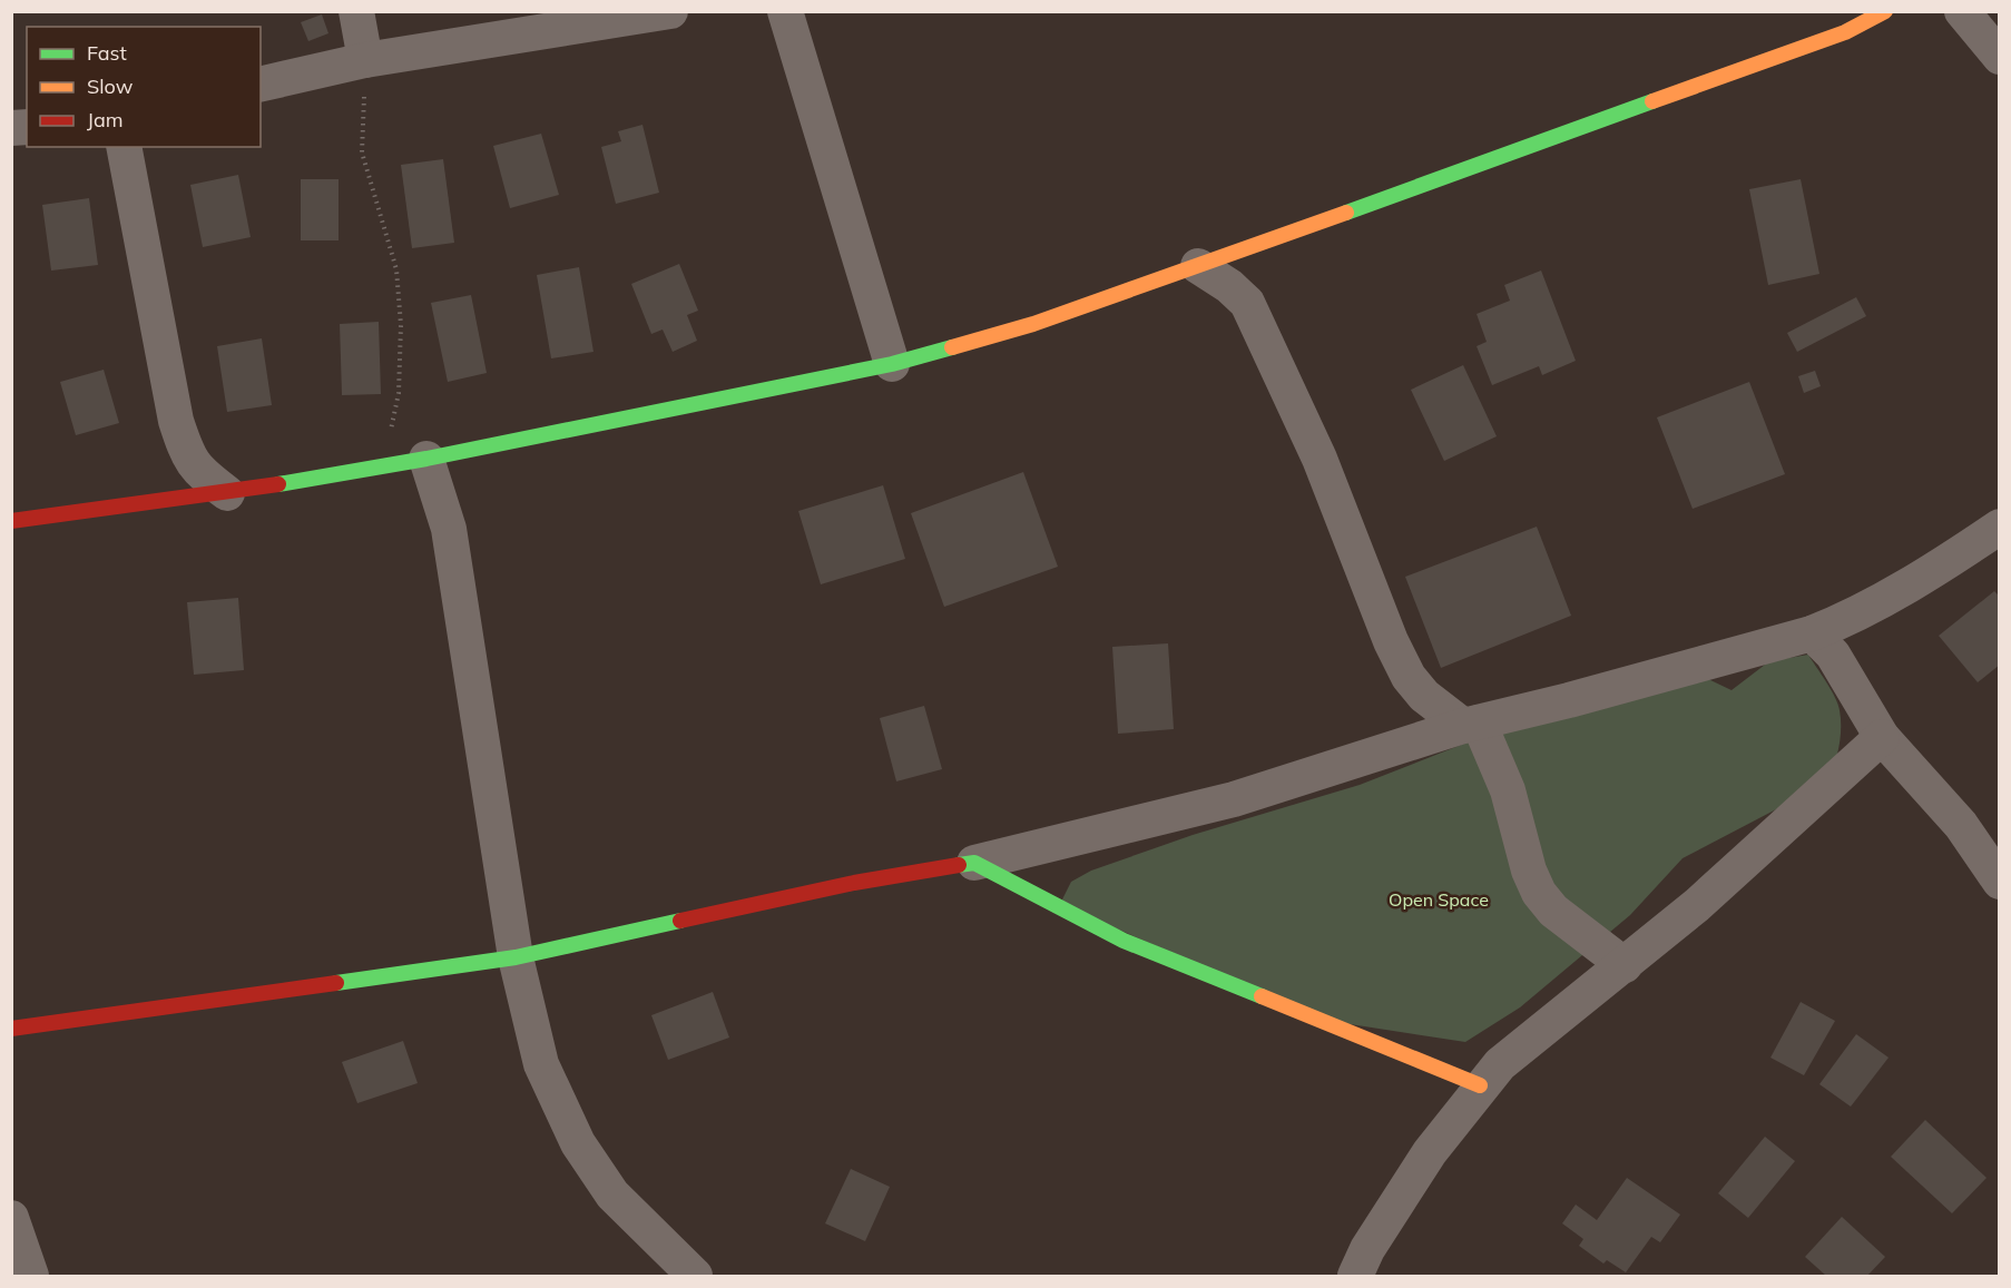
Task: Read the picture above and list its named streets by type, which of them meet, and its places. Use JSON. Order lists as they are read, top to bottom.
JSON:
{
  "parks": ["Open Space"],
  "legend": ["Fast", "Slow", "Jam"]
}
